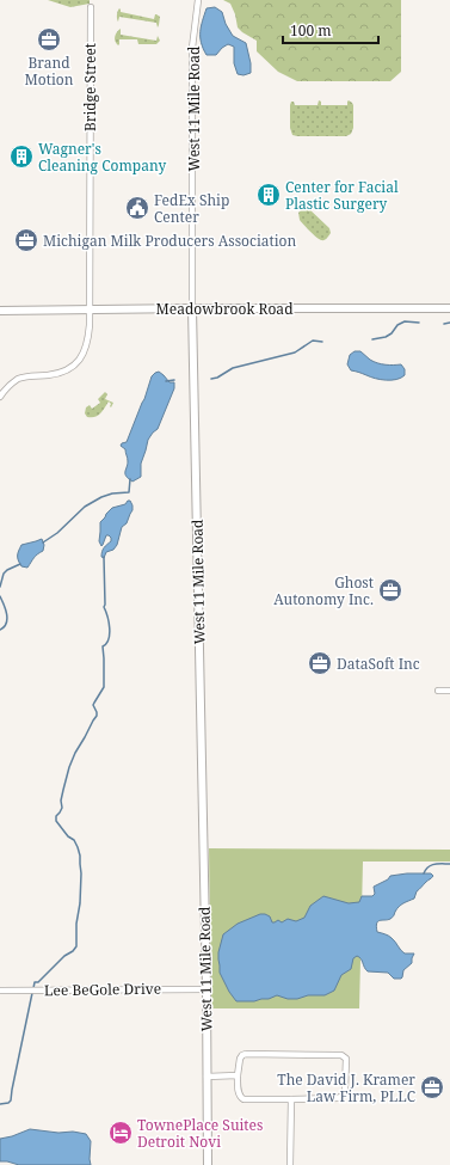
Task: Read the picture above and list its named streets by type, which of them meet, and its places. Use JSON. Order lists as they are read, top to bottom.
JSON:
{
  "streets": {
    "street": [
      "Bridge Street",
      "West 11 Mile Road",
      "Meadowbrook Road",
      "Lee BeGole Drive"
    ]
  },
  "crossings": [
    ["Bridge Street", "Meadowbrook Road"],
    ["West 11 Mile Road", "Meadowbrook Road"],
    ["West 11 Mile Road", "Lee BeGole Drive"]
  ],
  "places": {
    "office": [
      "Brand Motion",
      "Michigan Milk Producers Association",
      "Ghost Autonomy Inc.",
      "DataSoft Inc",
      "The David J. Kramer Law Firm, PLLC"
    ],
    "building": ["Wagner's Cleaning Company", "Center for Facial Plastic Surgery"],
    "public building": ["FedEx Ship Center"],
    "hotel": ["TownePlace Suites Detroit Novi"]
  },
  "scale_bar": "100 m"
}
